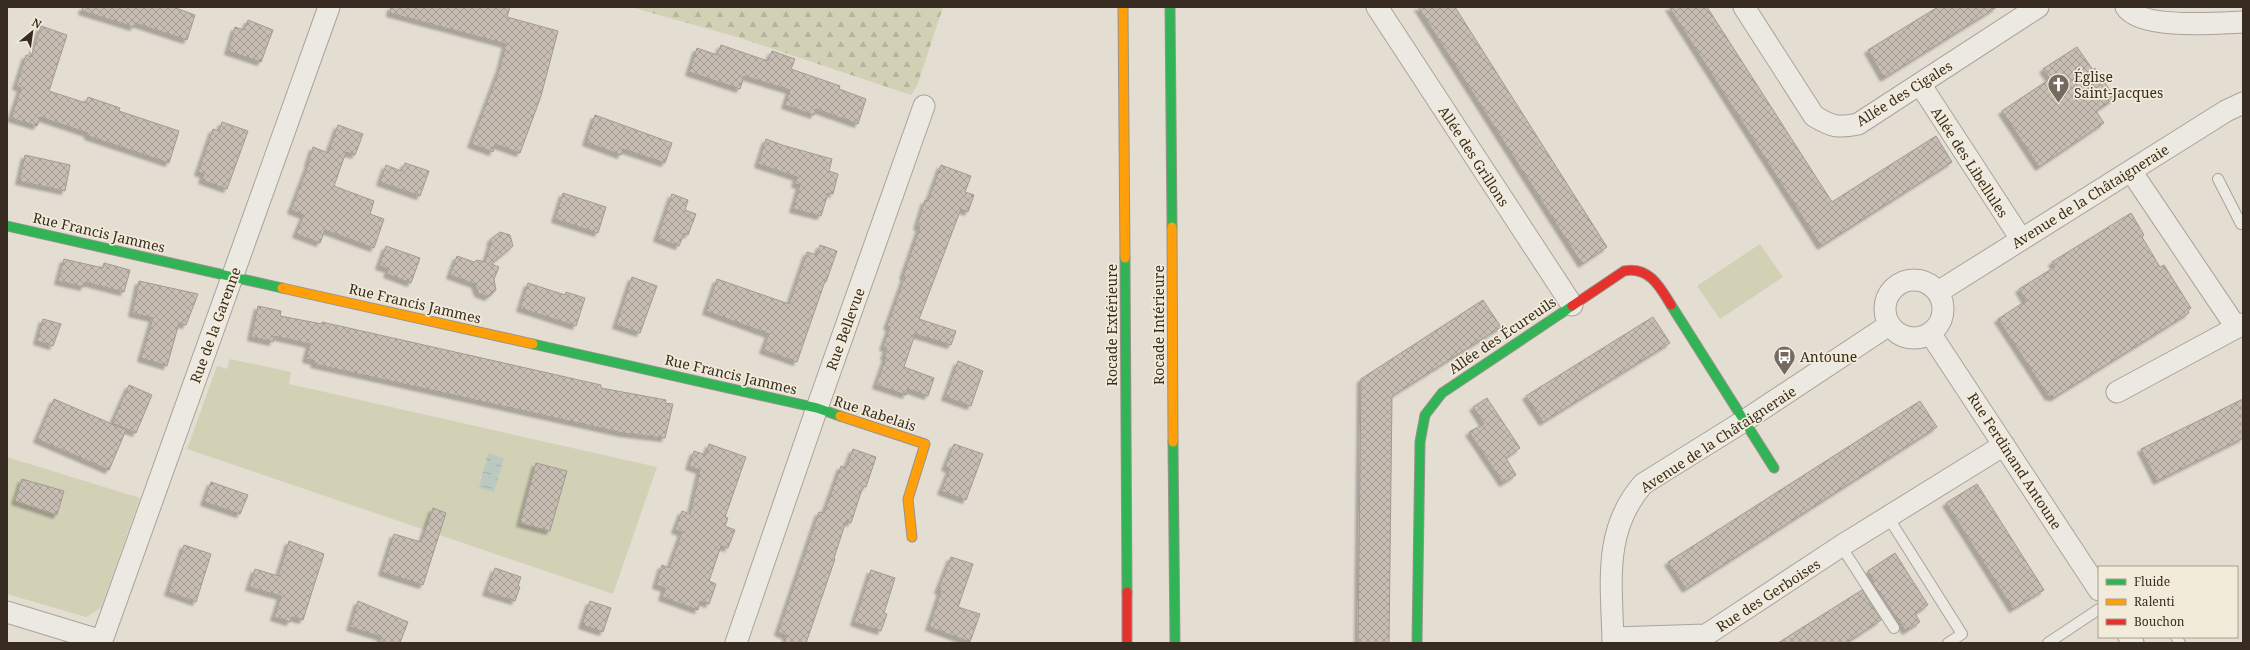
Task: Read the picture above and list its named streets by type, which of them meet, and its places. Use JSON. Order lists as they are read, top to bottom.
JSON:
{
  "streets": {
    "main road": [
      "Rue Francis Jammes",
      "Rocade Extérieure",
      "Rocade Intérieure",
      "Allée des Écureuils",
      "Rue Rabelais"
    ],
    "street": [
      "Allée des Cigales",
      "Allée des Grillons",
      "Allée des Libellules",
      "Avenue de la Châtaigneraie",
      "Rue de la Garenne",
      "Rue Bellevue",
      "Rue Ferdinand Antoune",
      "Rue des Gerboises"
    ]
  },
  "crossings": [
    ["Allée des Cigales", "Allée des Libellules"],
    ["Allée des Grillons", "Allée des Écureuils"],
    ["Allée des Libellules", "Avenue de la Châtaigneraie"],
    ["Avenue de la Châtaigneraie", "Allée des Écureuils"],
    ["Avenue de la Châtaigneraie", "Rue Ferdinand Antoune"],
    ["Avenue de la Châtaigneraie", "Rue des Gerboises"],
    ["Rue Francis Jammes", "Rue de la Garenne"],
    ["Rue Francis Jammes", "Rue Bellevue"],
    ["Rue Francis Jammes", "Rue Rabelais"],
    ["Rue Bellevue", "Rue Rabelais"],
    ["Rue Ferdinand Antoune", "Rue des Gerboises"]
  ],
  "places": {
    "church": ["Église Saint-Jacques"],
    "bus stop": ["Antoune"]
  },
  "legend": ["Fluide", "Ralenti", "Bouchon"],
  "north": "top right"
}
